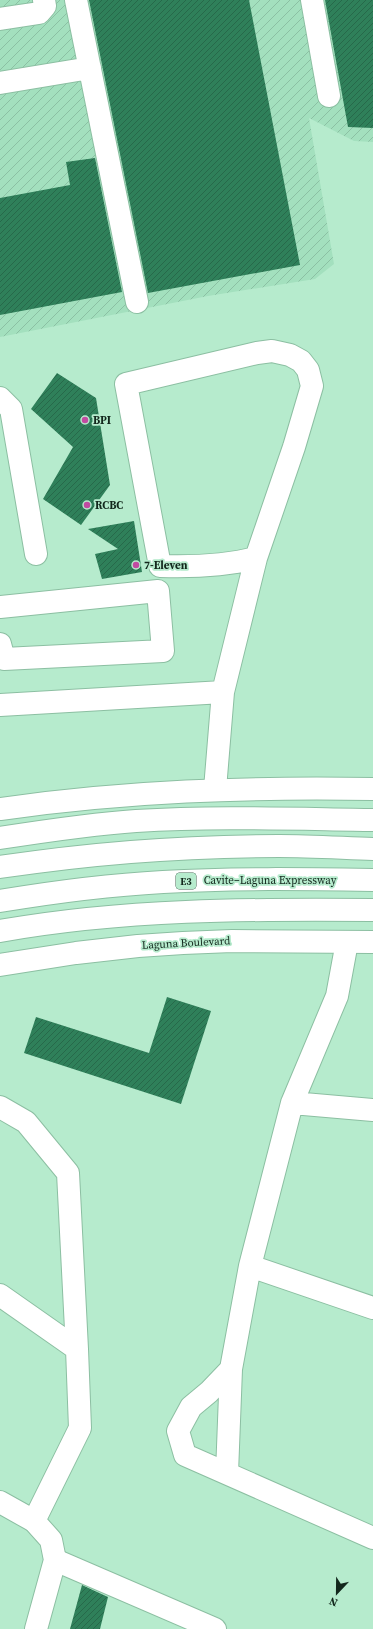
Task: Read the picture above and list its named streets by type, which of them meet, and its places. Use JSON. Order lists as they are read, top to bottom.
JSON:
{
  "streets": {
    "main road": ["Cavite–Laguna Expressway", "E3", "Laguna Boulevard"]
  },
  "places": ["BPI", "RCBC", "7-Eleven"],
  "north": "bottom"
}
